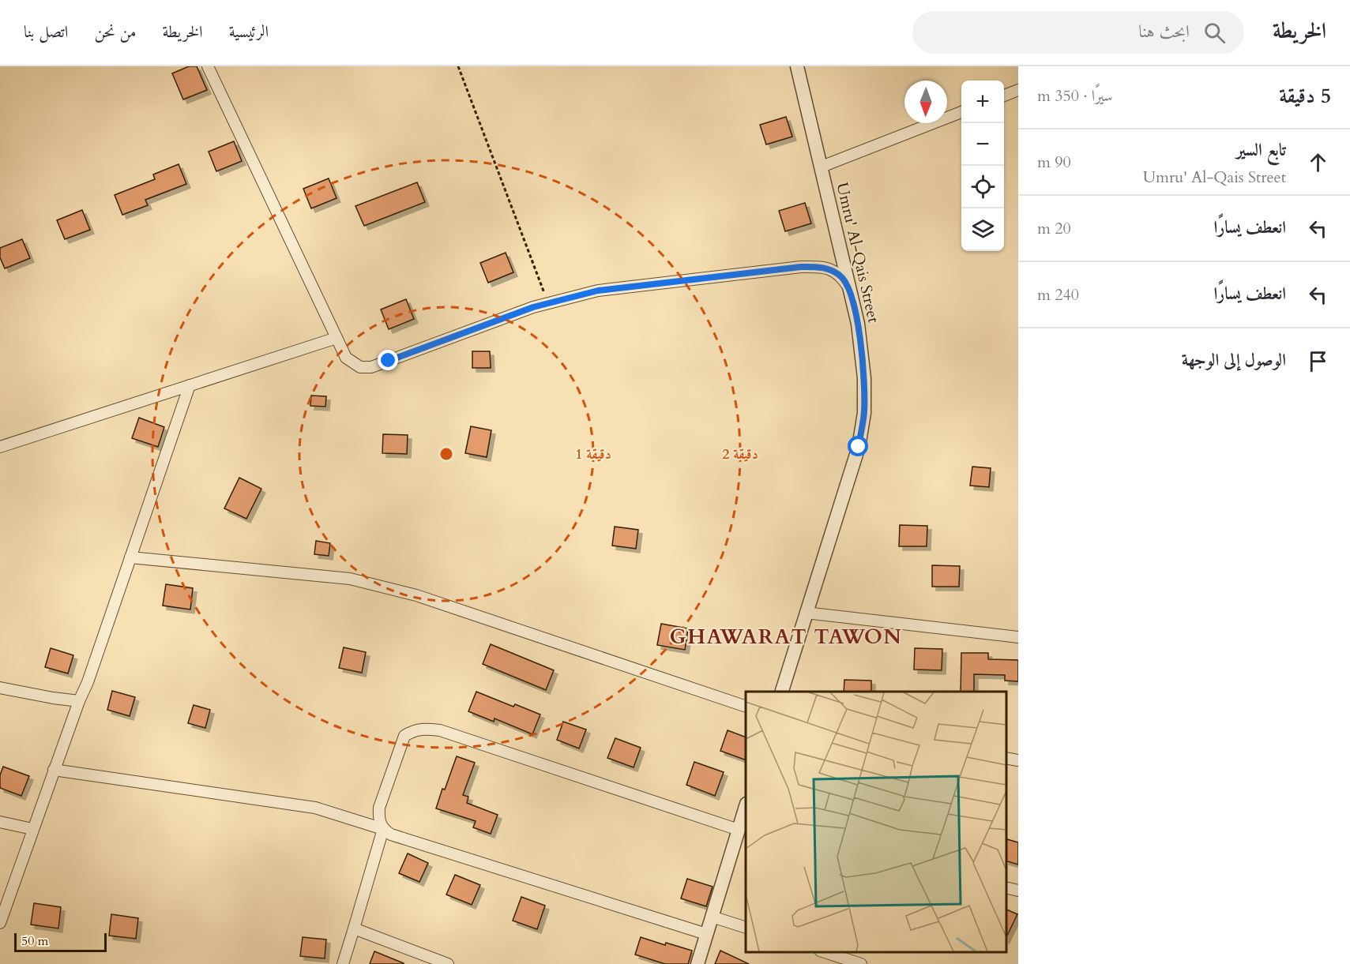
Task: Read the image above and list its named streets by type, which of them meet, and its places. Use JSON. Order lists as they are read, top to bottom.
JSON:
{
  "streets": {
    "street": ["Umru' Al-Qais Street"]
  },
  "districts": ["GHAWARAT TAWON"],
  "scale_bar": "50 m",
  "north": "bottom",
  "page": {
    "header": "الخريطة",
    "search": "ابحث هنا",
    "nav": [
      "الرئيسية",
      "الخريطة",
      "من نحن",
      "اتصل بنا"
    ],
    "heading": ["5 دقيقة", "سيرًا · 350 m"],
    "map_buttons": ["+", "−"],
    "list": [
      ["تابع السير", "Umru' Al-Qais Street", "90 m"],
      ["انعطف يسارًا", "20 m"],
      ["انعطف يسارًا", "240 m"],
      "الوصول إلى الوجهة"
    ],
    "scale": "50 m"
  },
  "rings": ["1 دقيقة", "2 دقيقة"]
}
